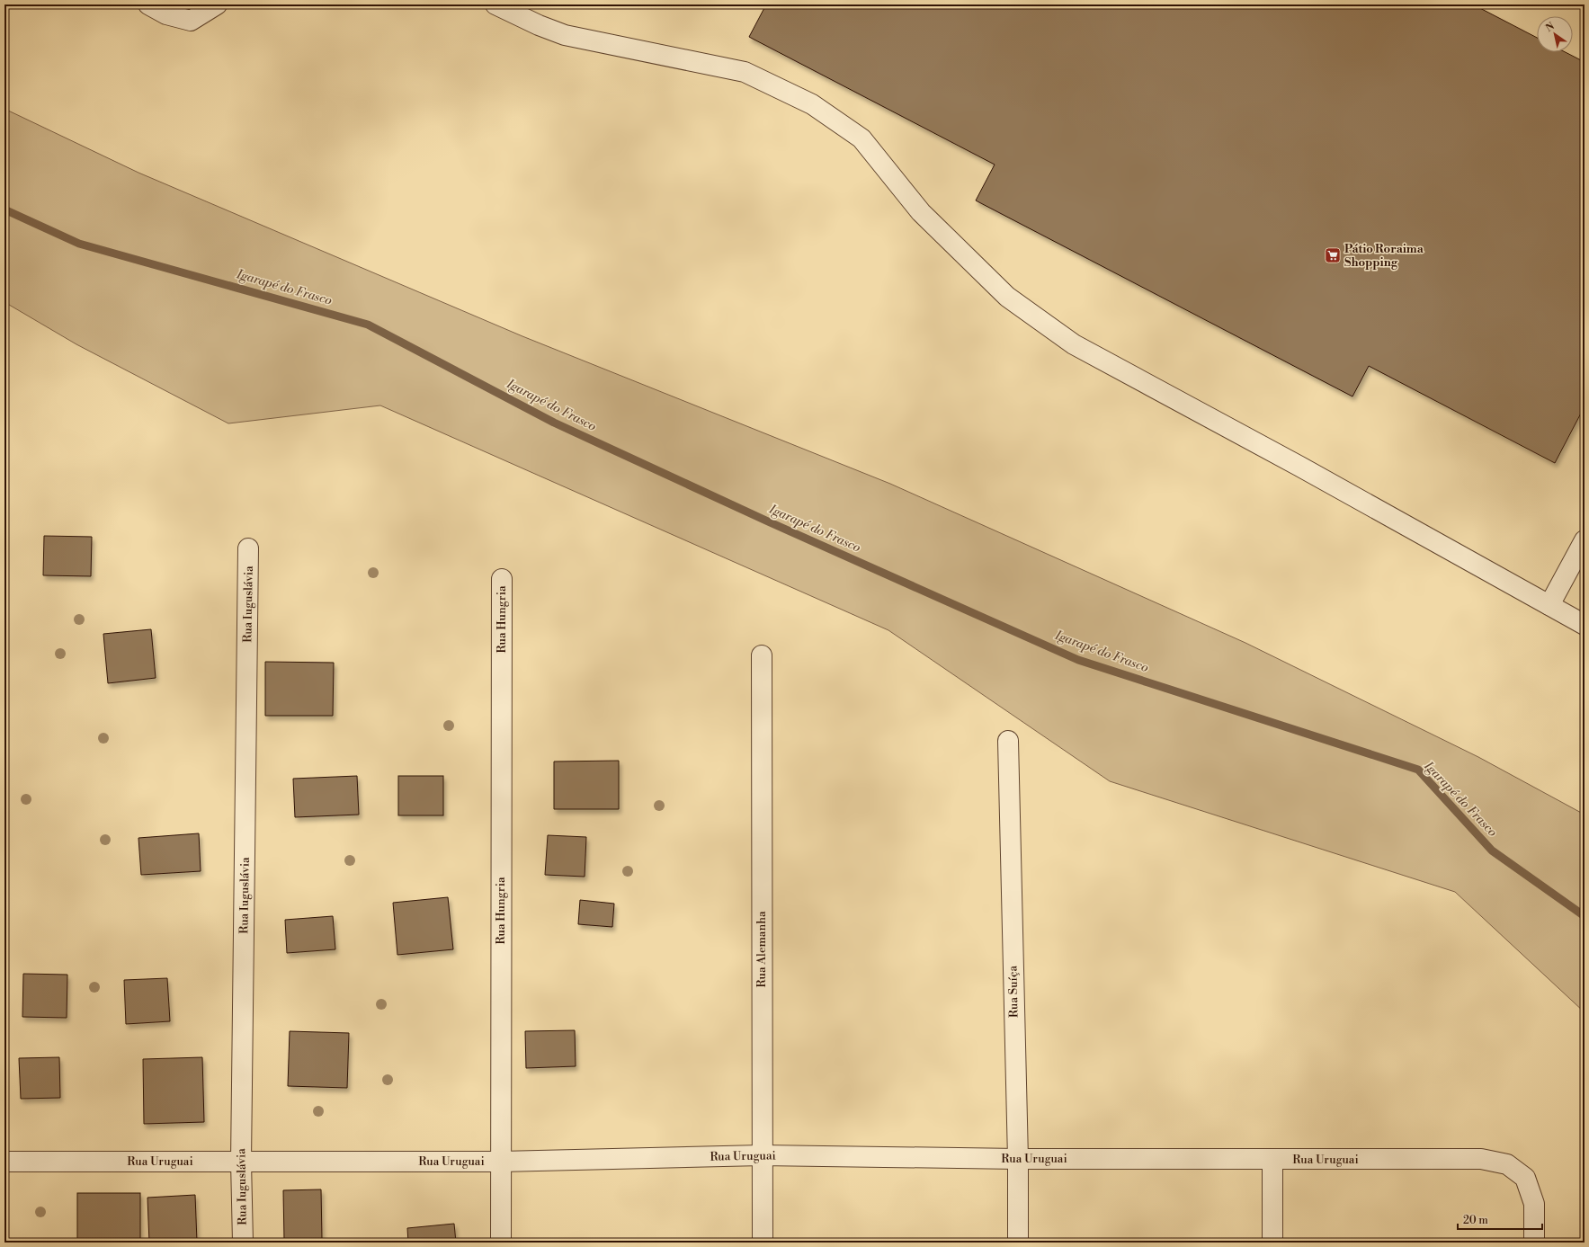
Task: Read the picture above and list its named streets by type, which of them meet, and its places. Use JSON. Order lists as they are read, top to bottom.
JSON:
{
  "streets": {
    "street": [
      "Rua Iuguslávia",
      "Rua Hungria",
      "Rua Alemanha",
      "Rua Suíça",
      "Rua Uruguai"
    ]
  },
  "crossings": [
    ["Rua Iuguslávia", "Rua Uruguai"],
    ["Rua Hungria", "Rua Uruguai"],
    ["Rua Alemanha", "Rua Uruguai"],
    ["Rua Suíça", "Rua Uruguai"]
  ],
  "water": ["Igarapé do Frasco"],
  "places": {
    "supermarket": ["Pátio Roraima Shopping"]
  },
  "scale_bar": "20 m",
  "north": "top left"
}
